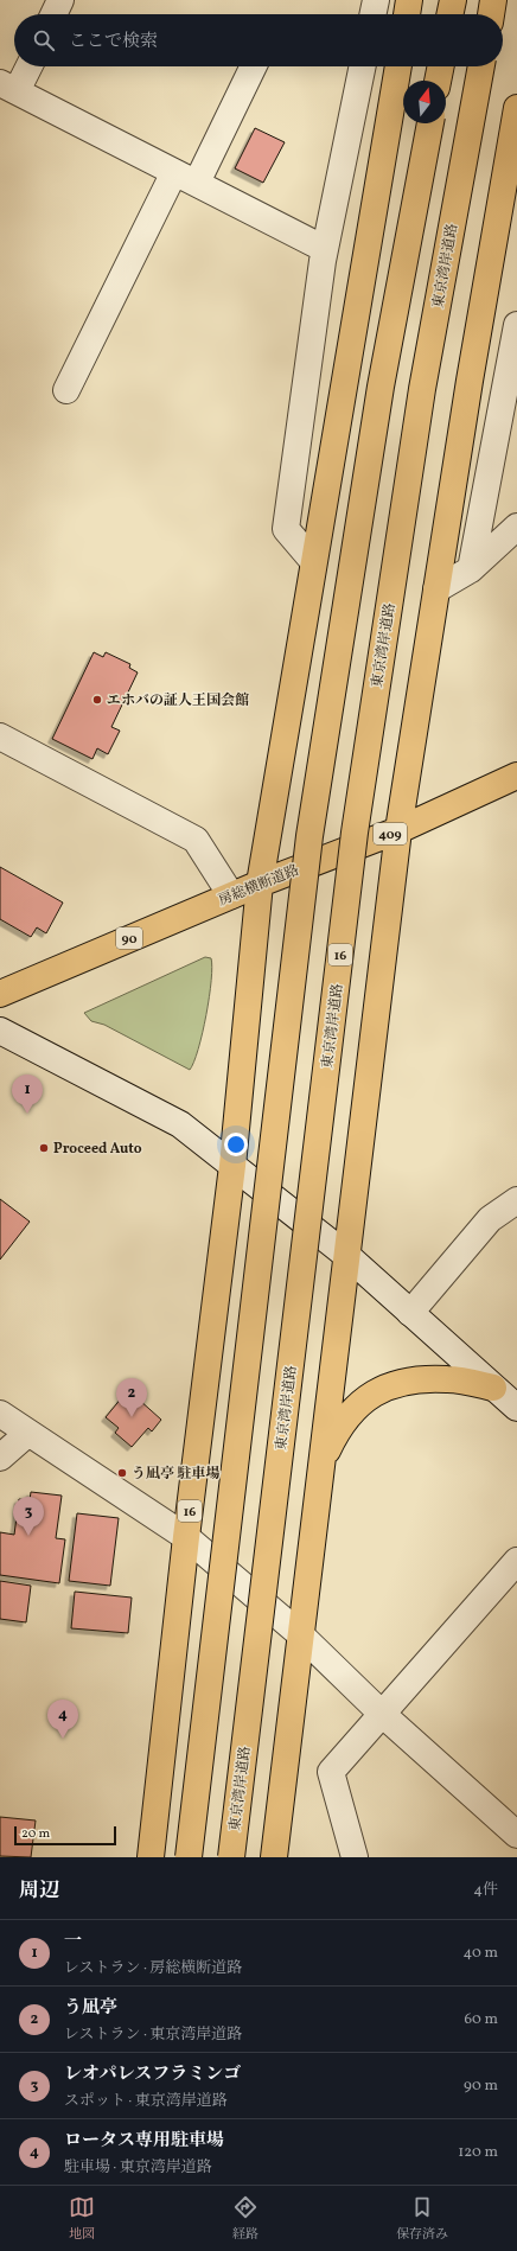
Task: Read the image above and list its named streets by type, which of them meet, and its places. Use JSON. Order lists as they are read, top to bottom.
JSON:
{
  "streets": {
    "main road": [
      "東京湾岸道路",
      "409",
      "房総横断道路",
      "90",
      "16"
    ]
  },
  "crossings": [
    ["房総横断道路", "16"]
  ],
  "places": ["エホバの証人王国会館", "Proceed Auto", "う凪亭 駐車場"],
  "scale_bar": "20 m",
  "north": "top",
  "page": {
    "search": "ここで検索",
    "pins": [
      "1",
      "2",
      "3",
      "4"
    ],
    "scale": "20 m",
    "heading": ["周辺", "4件"],
    "list": [
      {
        "mark": "1",
        "name": "一",
        "note": "レストラン · 房総横断道路",
        "value": "40 m"
      },
      {
        "mark": "2",
        "name": "う凪亭",
        "note": "レストラン · 東京湾岸道路",
        "value": "60 m"
      },
      {
        "mark": "3",
        "name": "レオパレスフラミンゴ",
        "note": "スポット · 東京湾岸道路",
        "value": "90 m"
      },
      {
        "mark": "4",
        "name": "ロータス専用駐車場",
        "note": "駐車場 · 東京湾岸道路",
        "value": "120 m"
      }
    ],
    "nav": ["地図", "経路", "保存済み"]
  }
}
